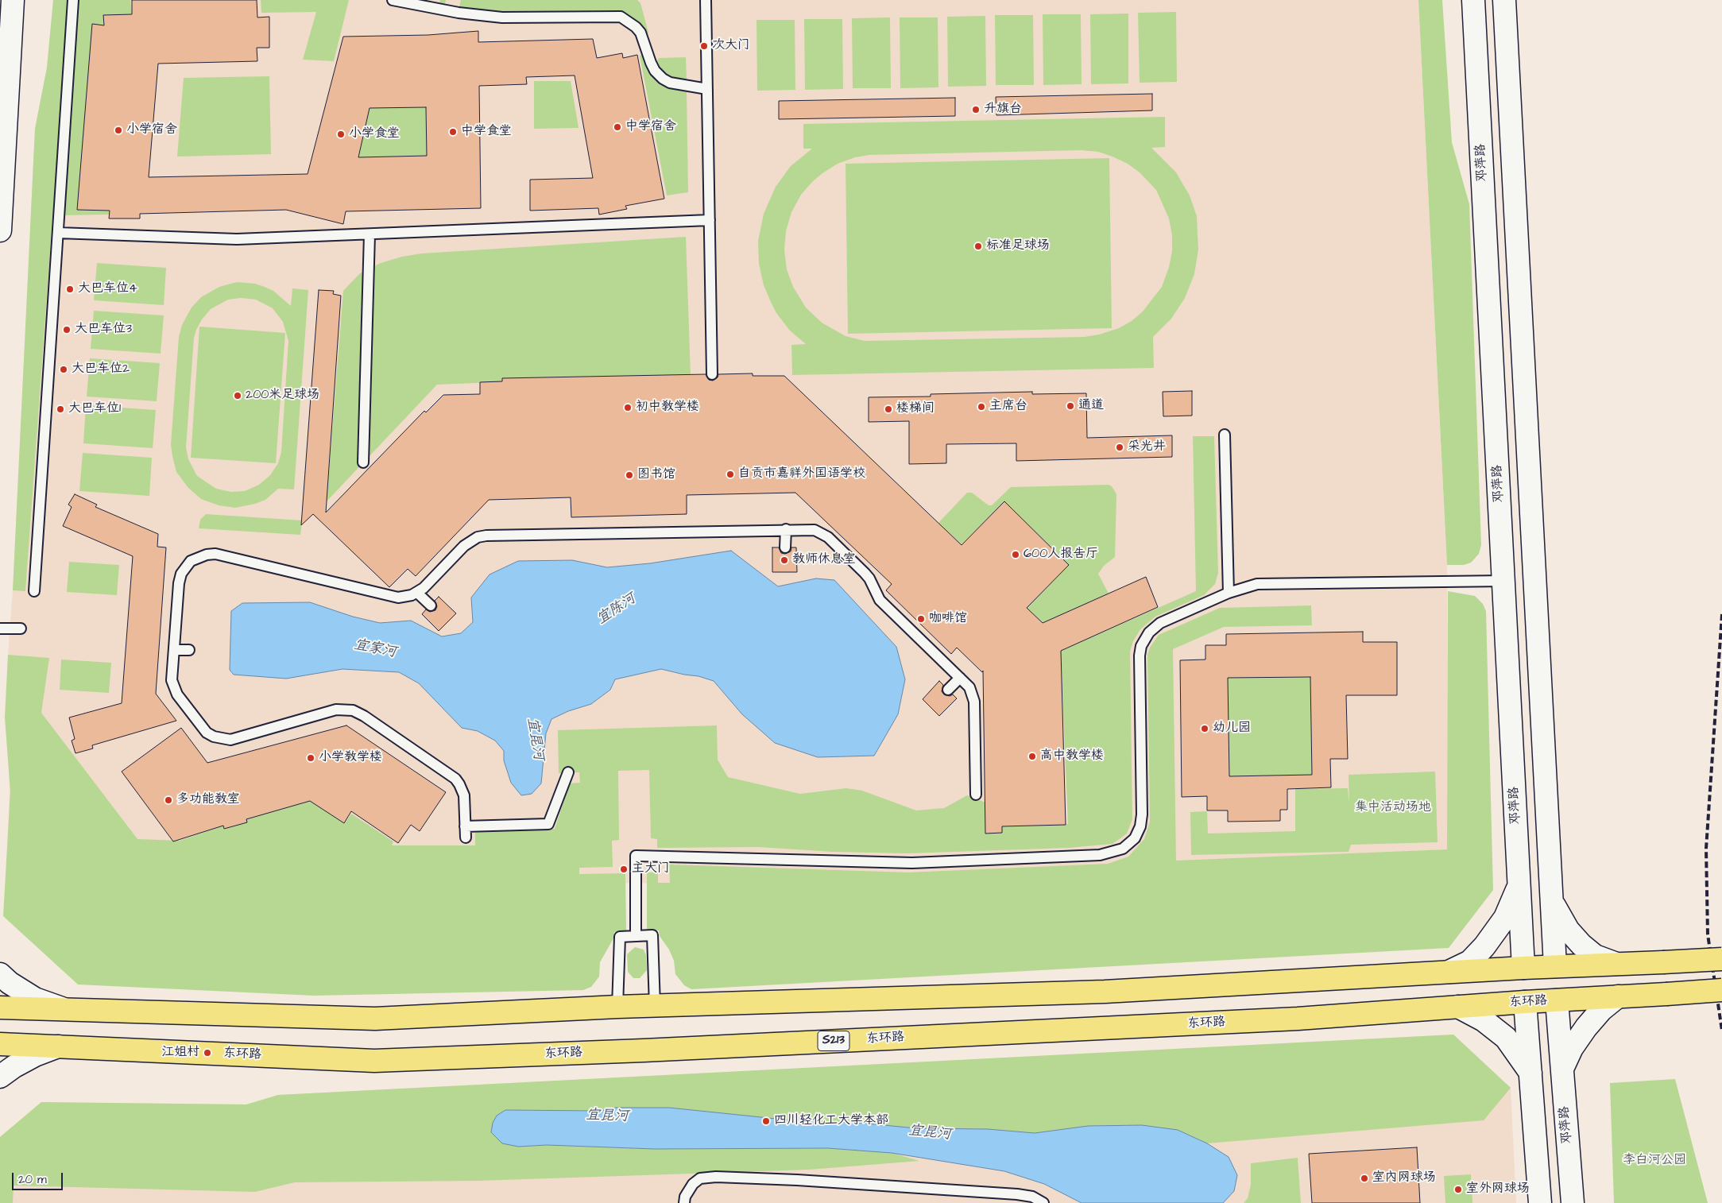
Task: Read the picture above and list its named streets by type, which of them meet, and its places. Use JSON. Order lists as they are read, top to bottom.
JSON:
{
  "streets": {
    "highway": ["东环路", "S213"],
    "main road": ["邓萍路"]
  },
  "crossings": [
    ["邓萍路", "东环路"]
  ],
  "water": ["宜陈河", "宜家河", "宜昆河"],
  "parks": ["集中活动场地", "李白河公园"],
  "places": [
    "次大门",
    "升旗台",
    "中学宿舍",
    "小学宿舍",
    "中学食堂",
    "小学食堂",
    "标准足球场",
    "大巴车位4",
    "大巴车位3",
    "大巴车位2",
    "200米足球场",
    "通道",
    "主席台",
    "初中教学楼",
    "大巴车位1",
    "楼梯间",
    "采光井",
    "自贡市嘉祥外国语学校",
    "图书馆",
    "600人报告厅",
    "教师休息室",
    "咖啡馆",
    "幼儿园",
    "高中教学楼",
    "小学教学楼",
    "多功能教室",
    "主大门",
    "江姐村",
    "四川轻化工大学本部",
    "室内网球场",
    "室外网球场"
  ],
  "scale_bar": "20 m"
}
